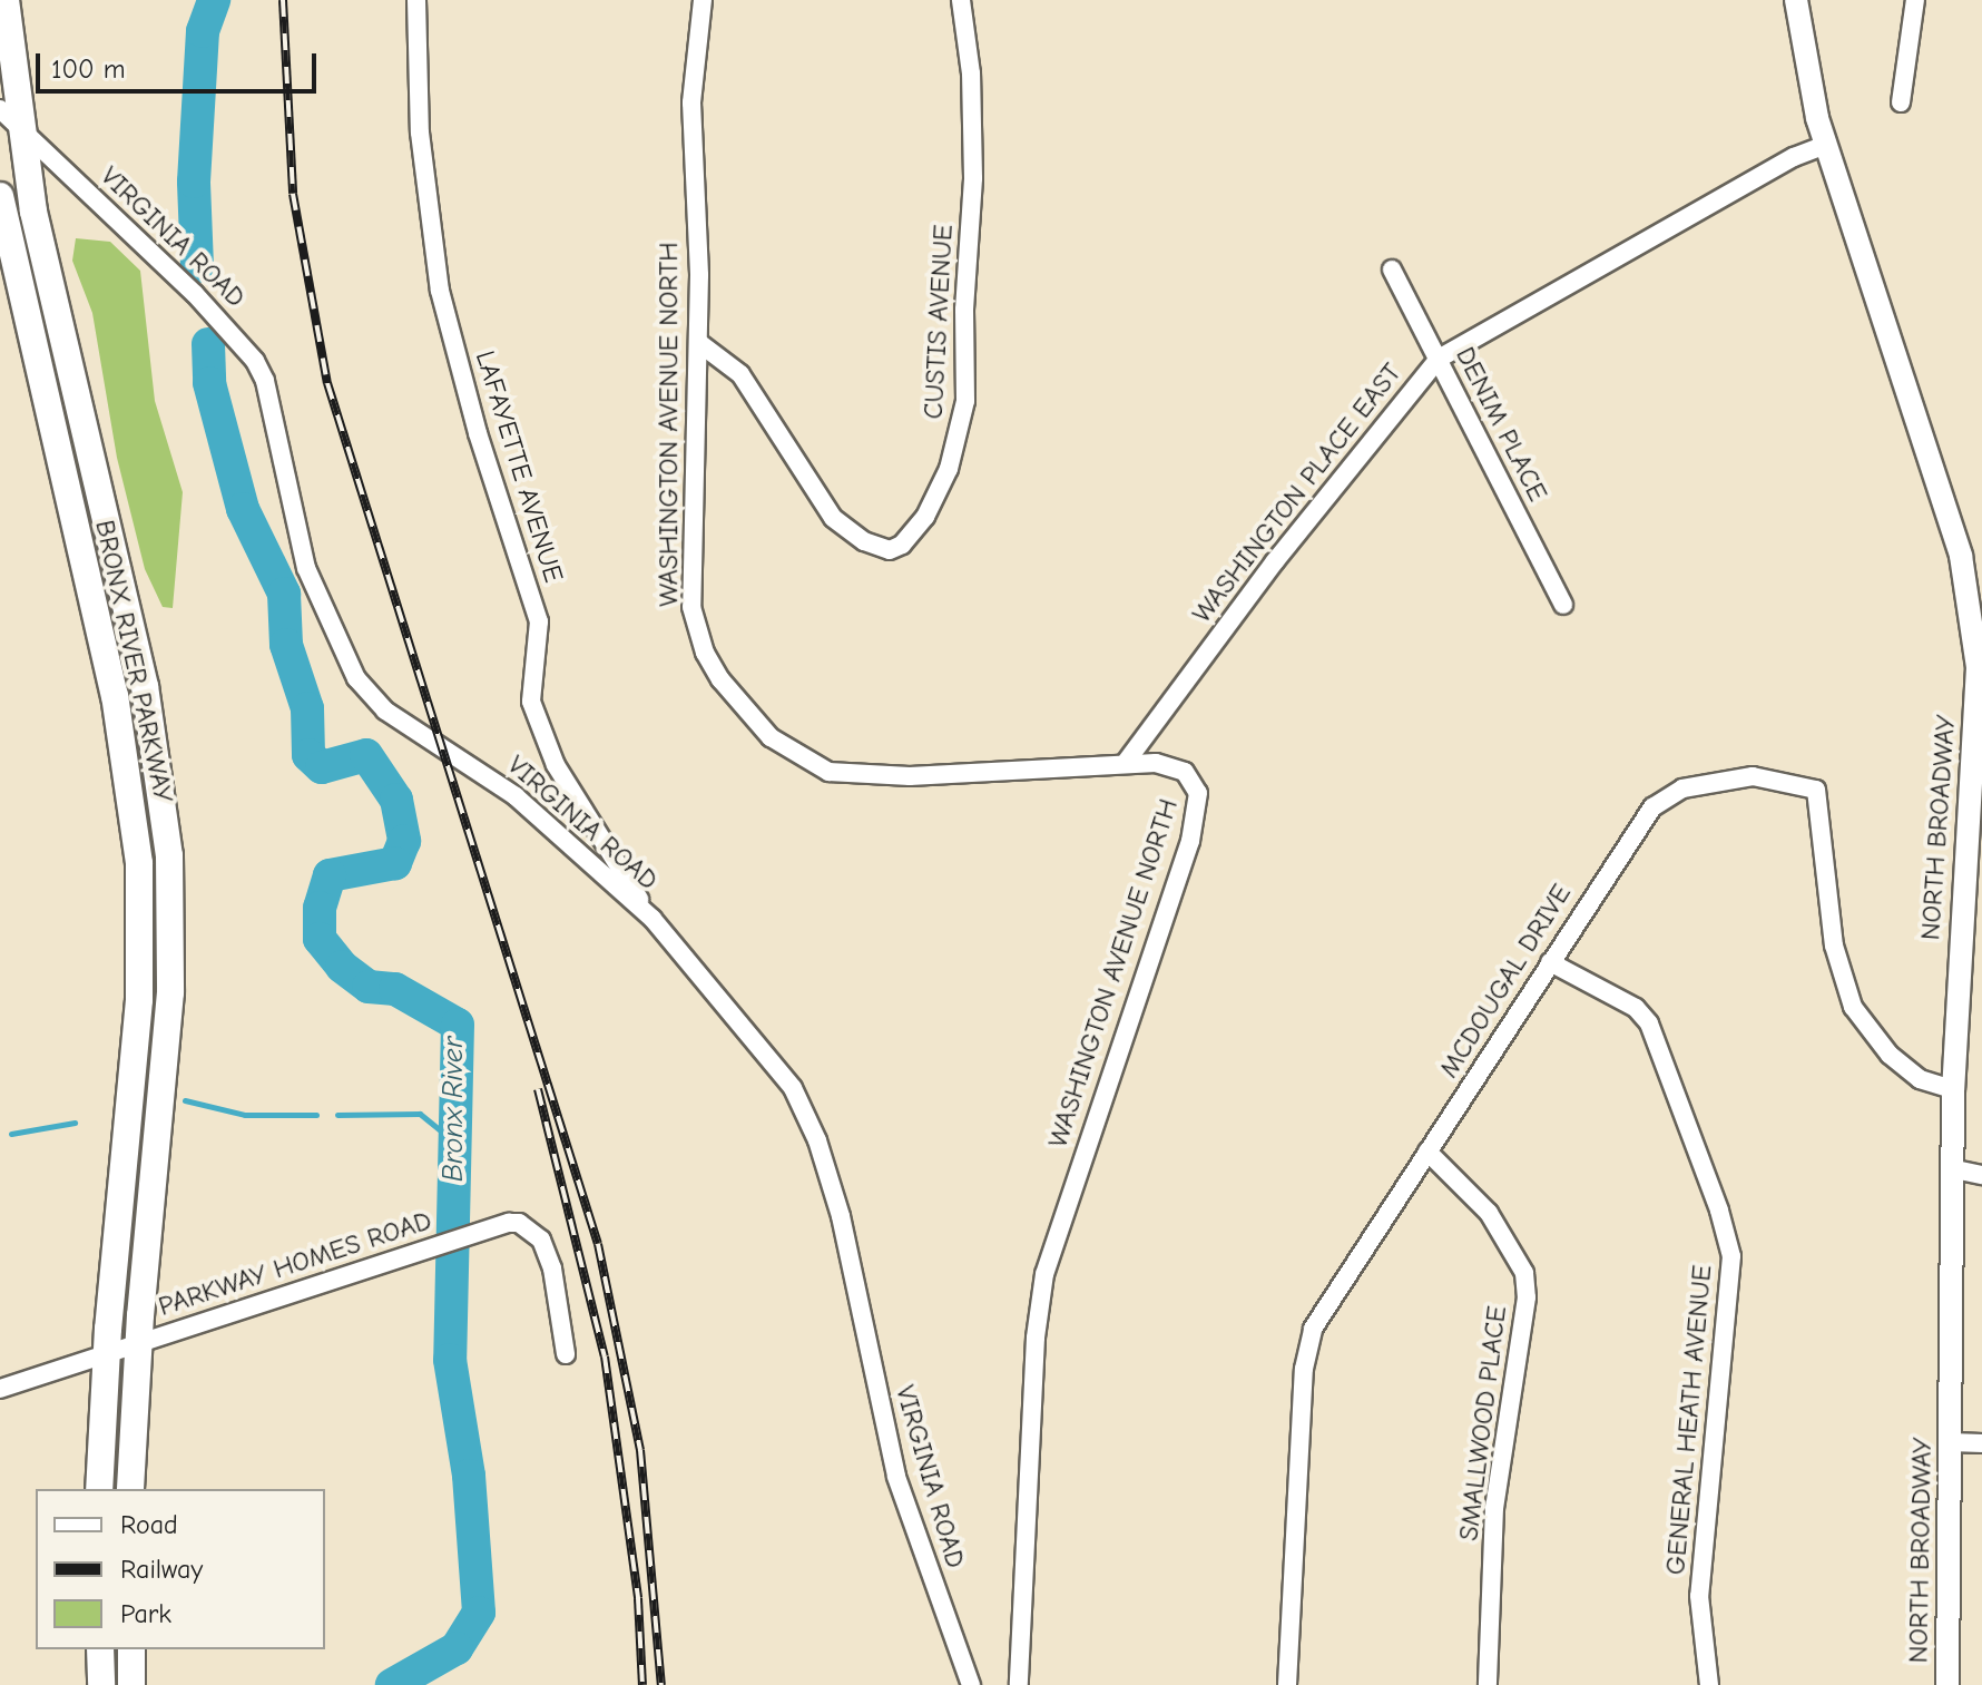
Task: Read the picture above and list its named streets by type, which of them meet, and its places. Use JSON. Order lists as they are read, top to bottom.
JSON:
{
  "streets": {
    "highway": ["BRONX RIVER PARKWAY"],
    "main road": ["NORTH BROADWAY"],
    "street": [
      "VIRGINIA ROAD",
      "CUSTIS AVENUE",
      "WASHINGTON AVENUE NORTH",
      "DENIM PLACE",
      "LAFAYETTE AVENUE",
      "WASHINGTON PLACE EAST",
      "MCDOUGAL DRIVE",
      "PARKWAY HOMES ROAD",
      "GENERAL HEATH AVENUE",
      "SMALLWOOD PLACE"
    ]
  },
  "crossings": [
    ["VIRGINIA ROAD", "LAFAYETTE AVENUE"],
    ["VIRGINIA ROAD", "BRONX RIVER PARKWAY"],
    ["CUSTIS AVENUE", "WASHINGTON AVENUE NORTH"],
    ["WASHINGTON AVENUE NORTH", "WASHINGTON PLACE EAST"],
    ["DENIM PLACE", "WASHINGTON PLACE EAST"],
    ["WASHINGTON PLACE EAST", "NORTH BROADWAY"],
    ["BRONX RIVER PARKWAY", "PARKWAY HOMES ROAD"],
    ["NORTH BROADWAY", "MCDOUGAL DRIVE"],
    ["MCDOUGAL DRIVE", "GENERAL HEATH AVENUE"],
    ["MCDOUGAL DRIVE", "SMALLWOOD PLACE"]
  ],
  "water": ["Bronx River"],
  "legend": ["Road", "Railway", "Park"],
  "scale_bar": "100 m"
}
